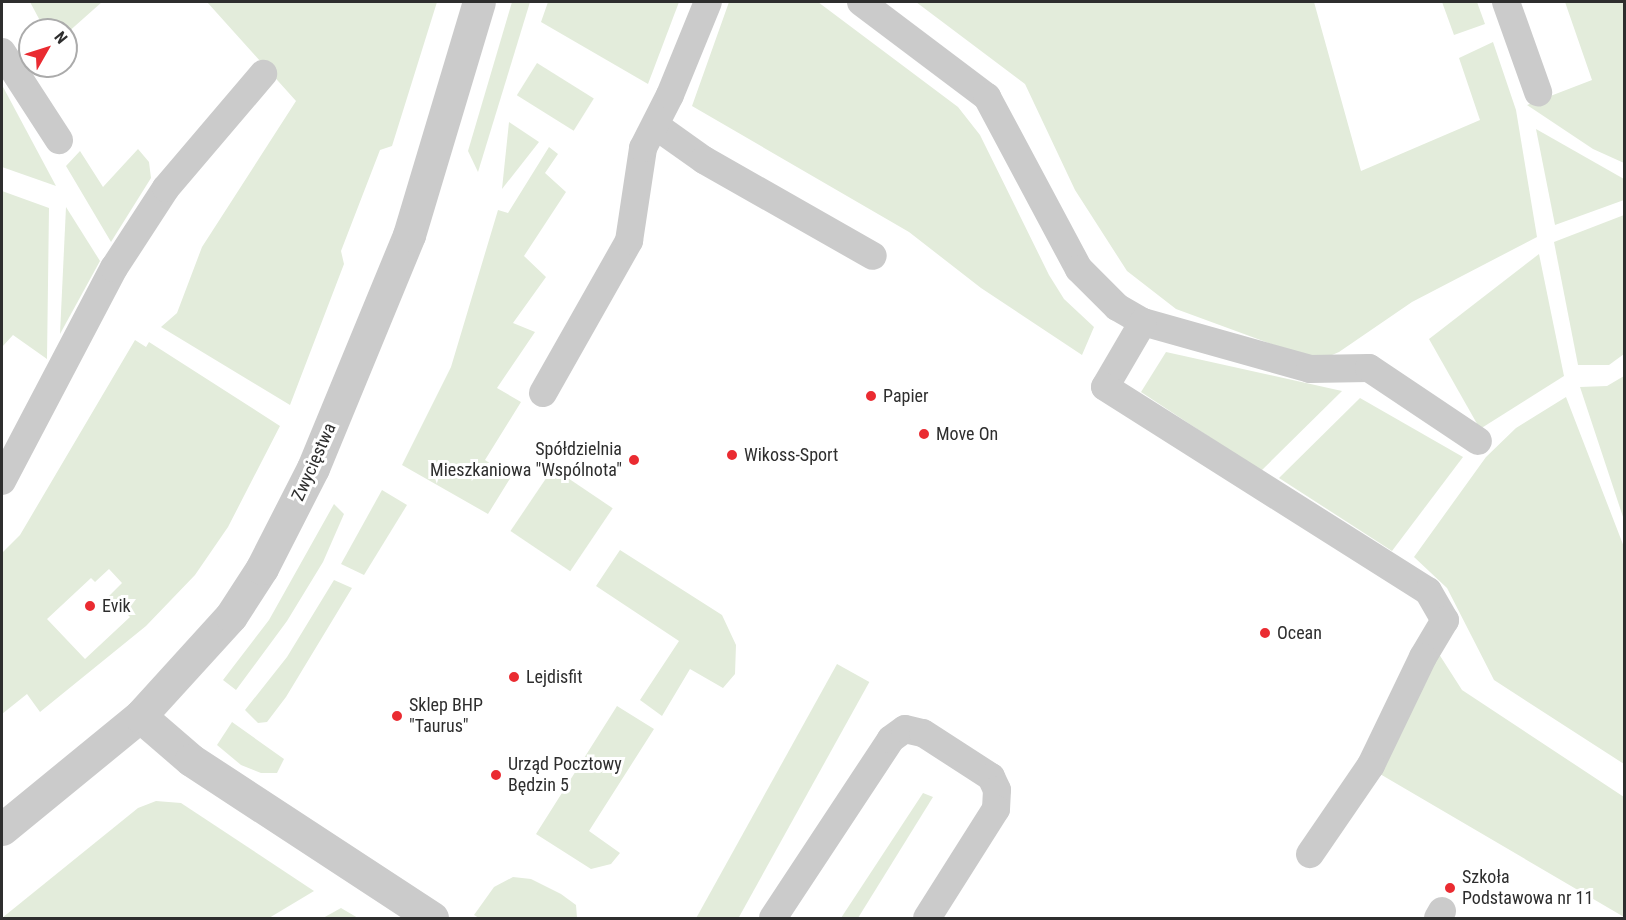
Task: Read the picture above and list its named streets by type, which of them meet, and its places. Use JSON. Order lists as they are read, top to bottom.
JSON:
{
  "streets": {
    "street": ["Zwycięstwa"]
  },
  "places": [
    "Papier",
    "Move On",
    "Wikoss-Sport",
    "Spółdzielnia Mieszkaniowa \"Wspólnota\"",
    "Evik",
    "Ocean",
    "Lejdisfit",
    "Sklep BHP \"Taurus\"",
    "Urząd Pocztowy Będzin 5",
    "Szkoła Podstawowa nr 11"
  ],
  "north": "top right"
}
